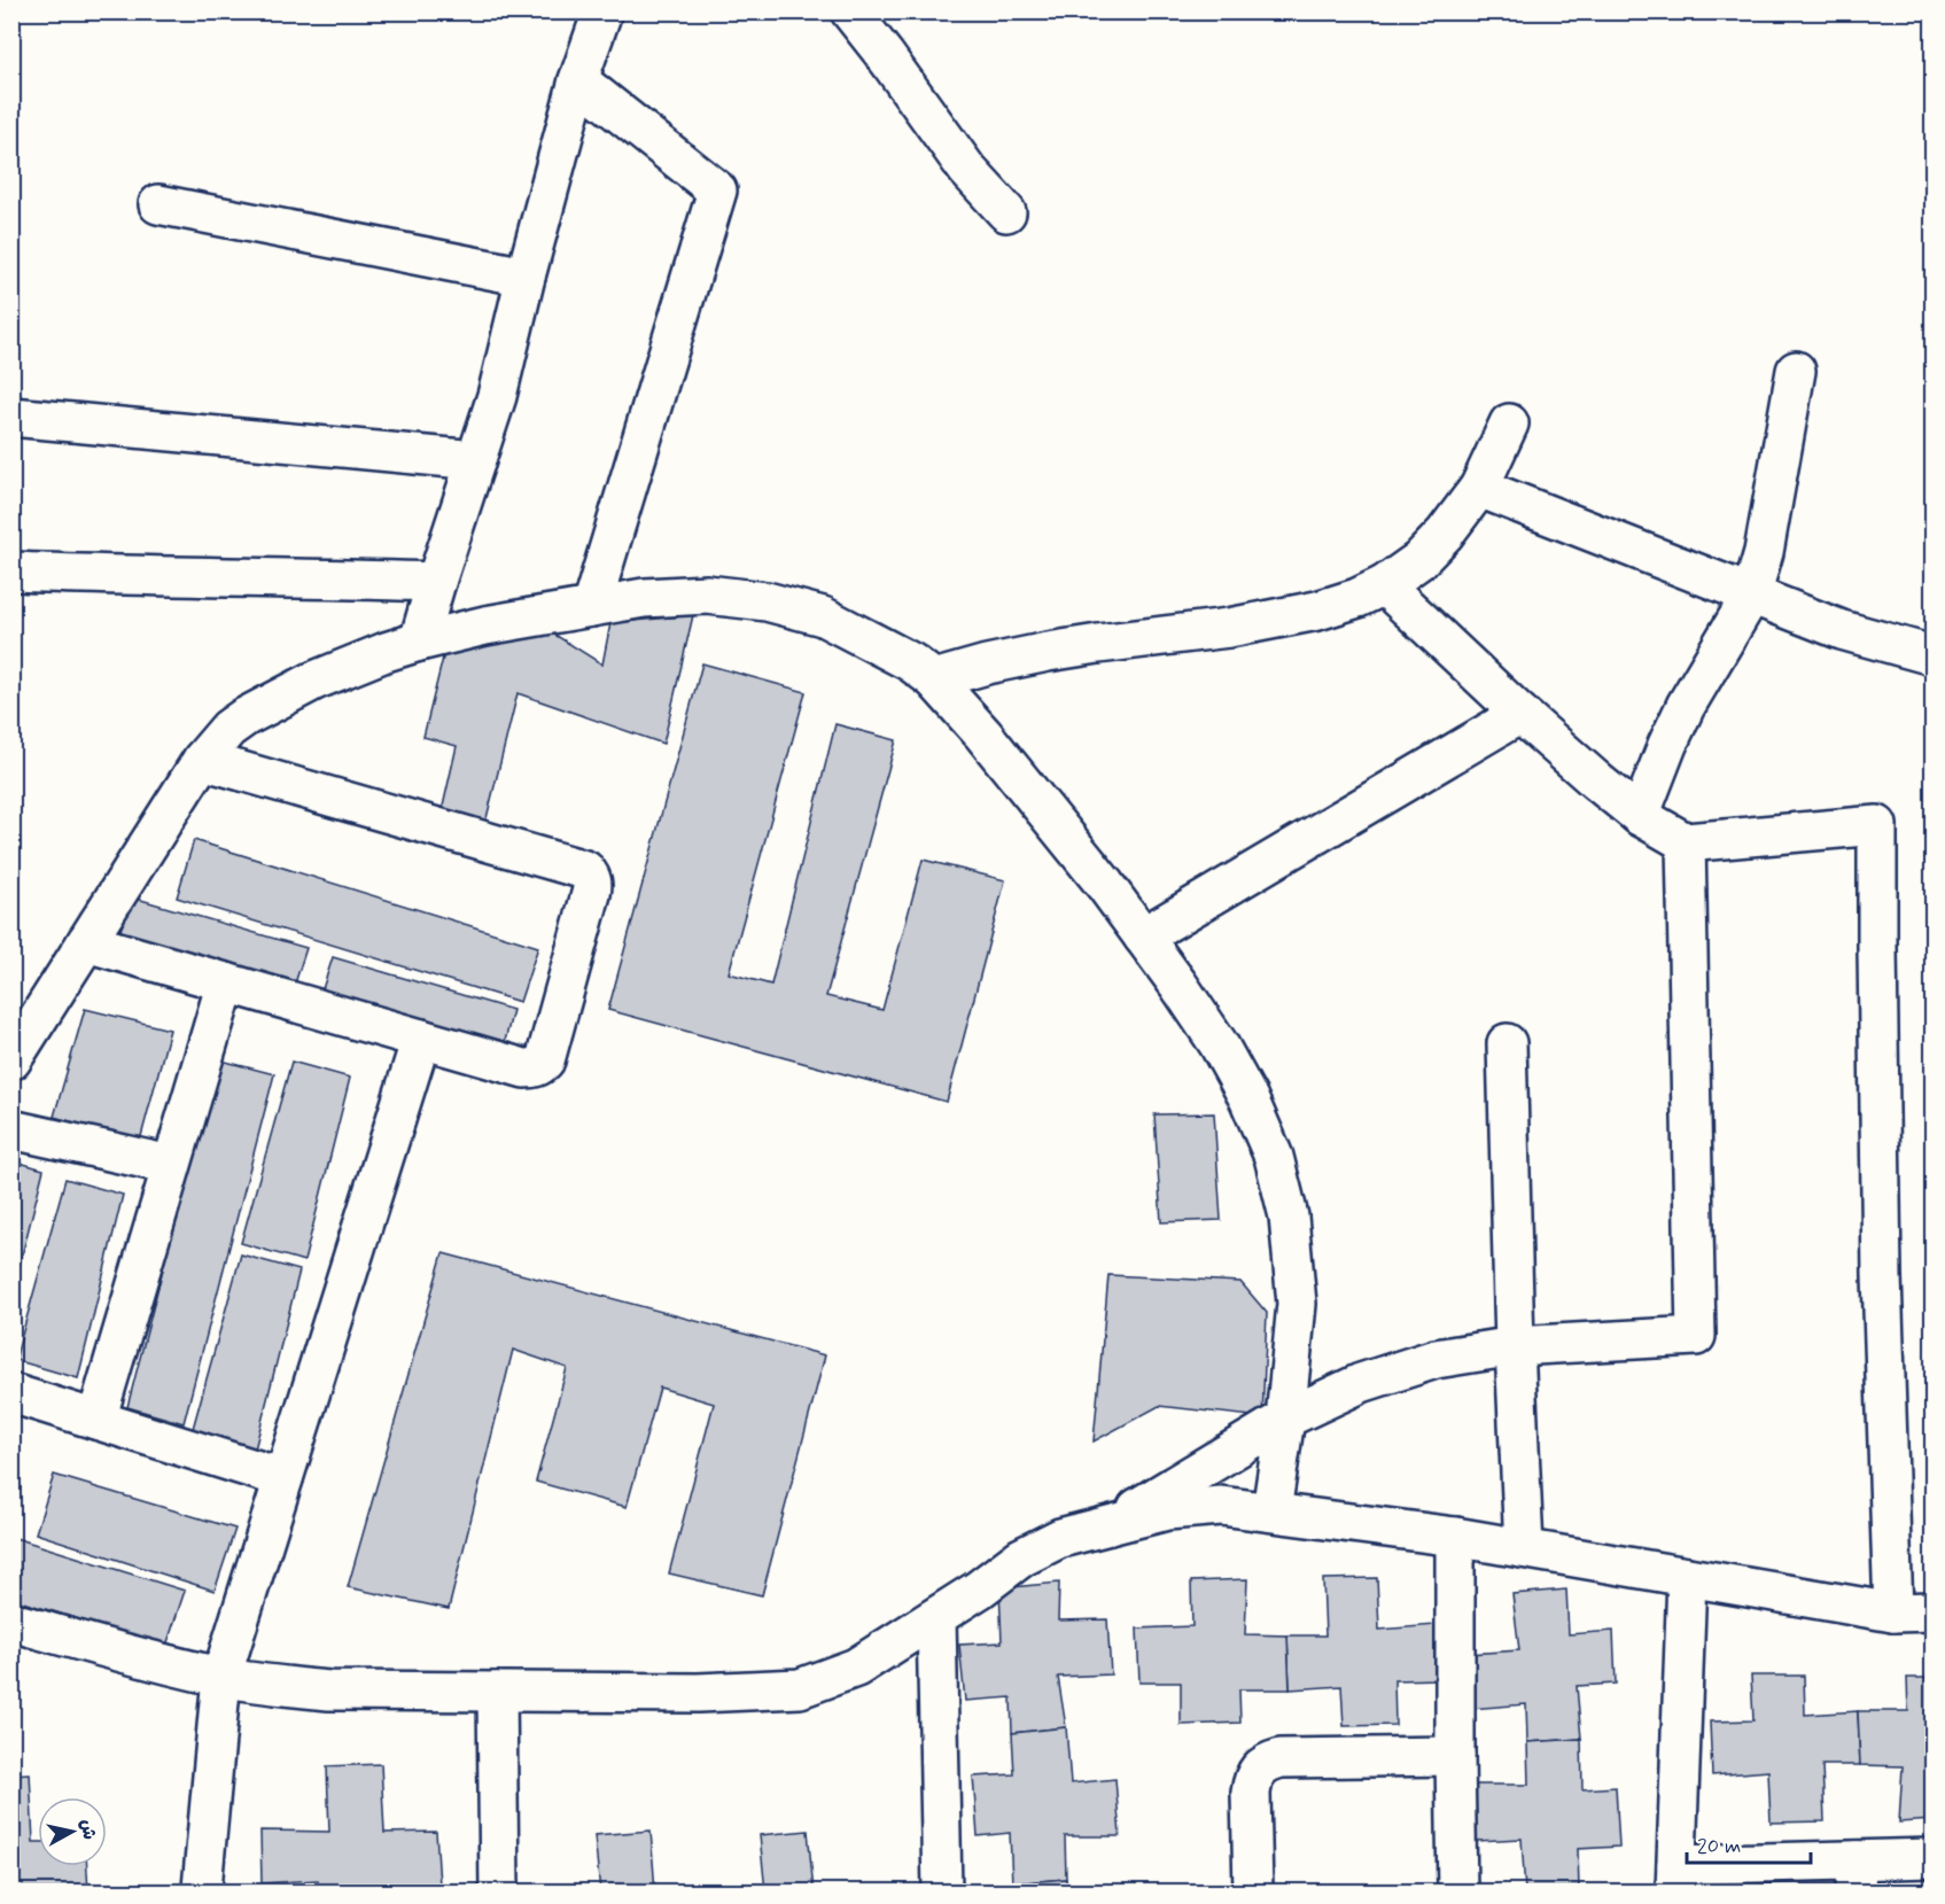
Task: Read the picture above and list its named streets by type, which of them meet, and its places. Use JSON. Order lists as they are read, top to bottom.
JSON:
{
  "scale_bar": "20 m",
  "north": "right"
}
